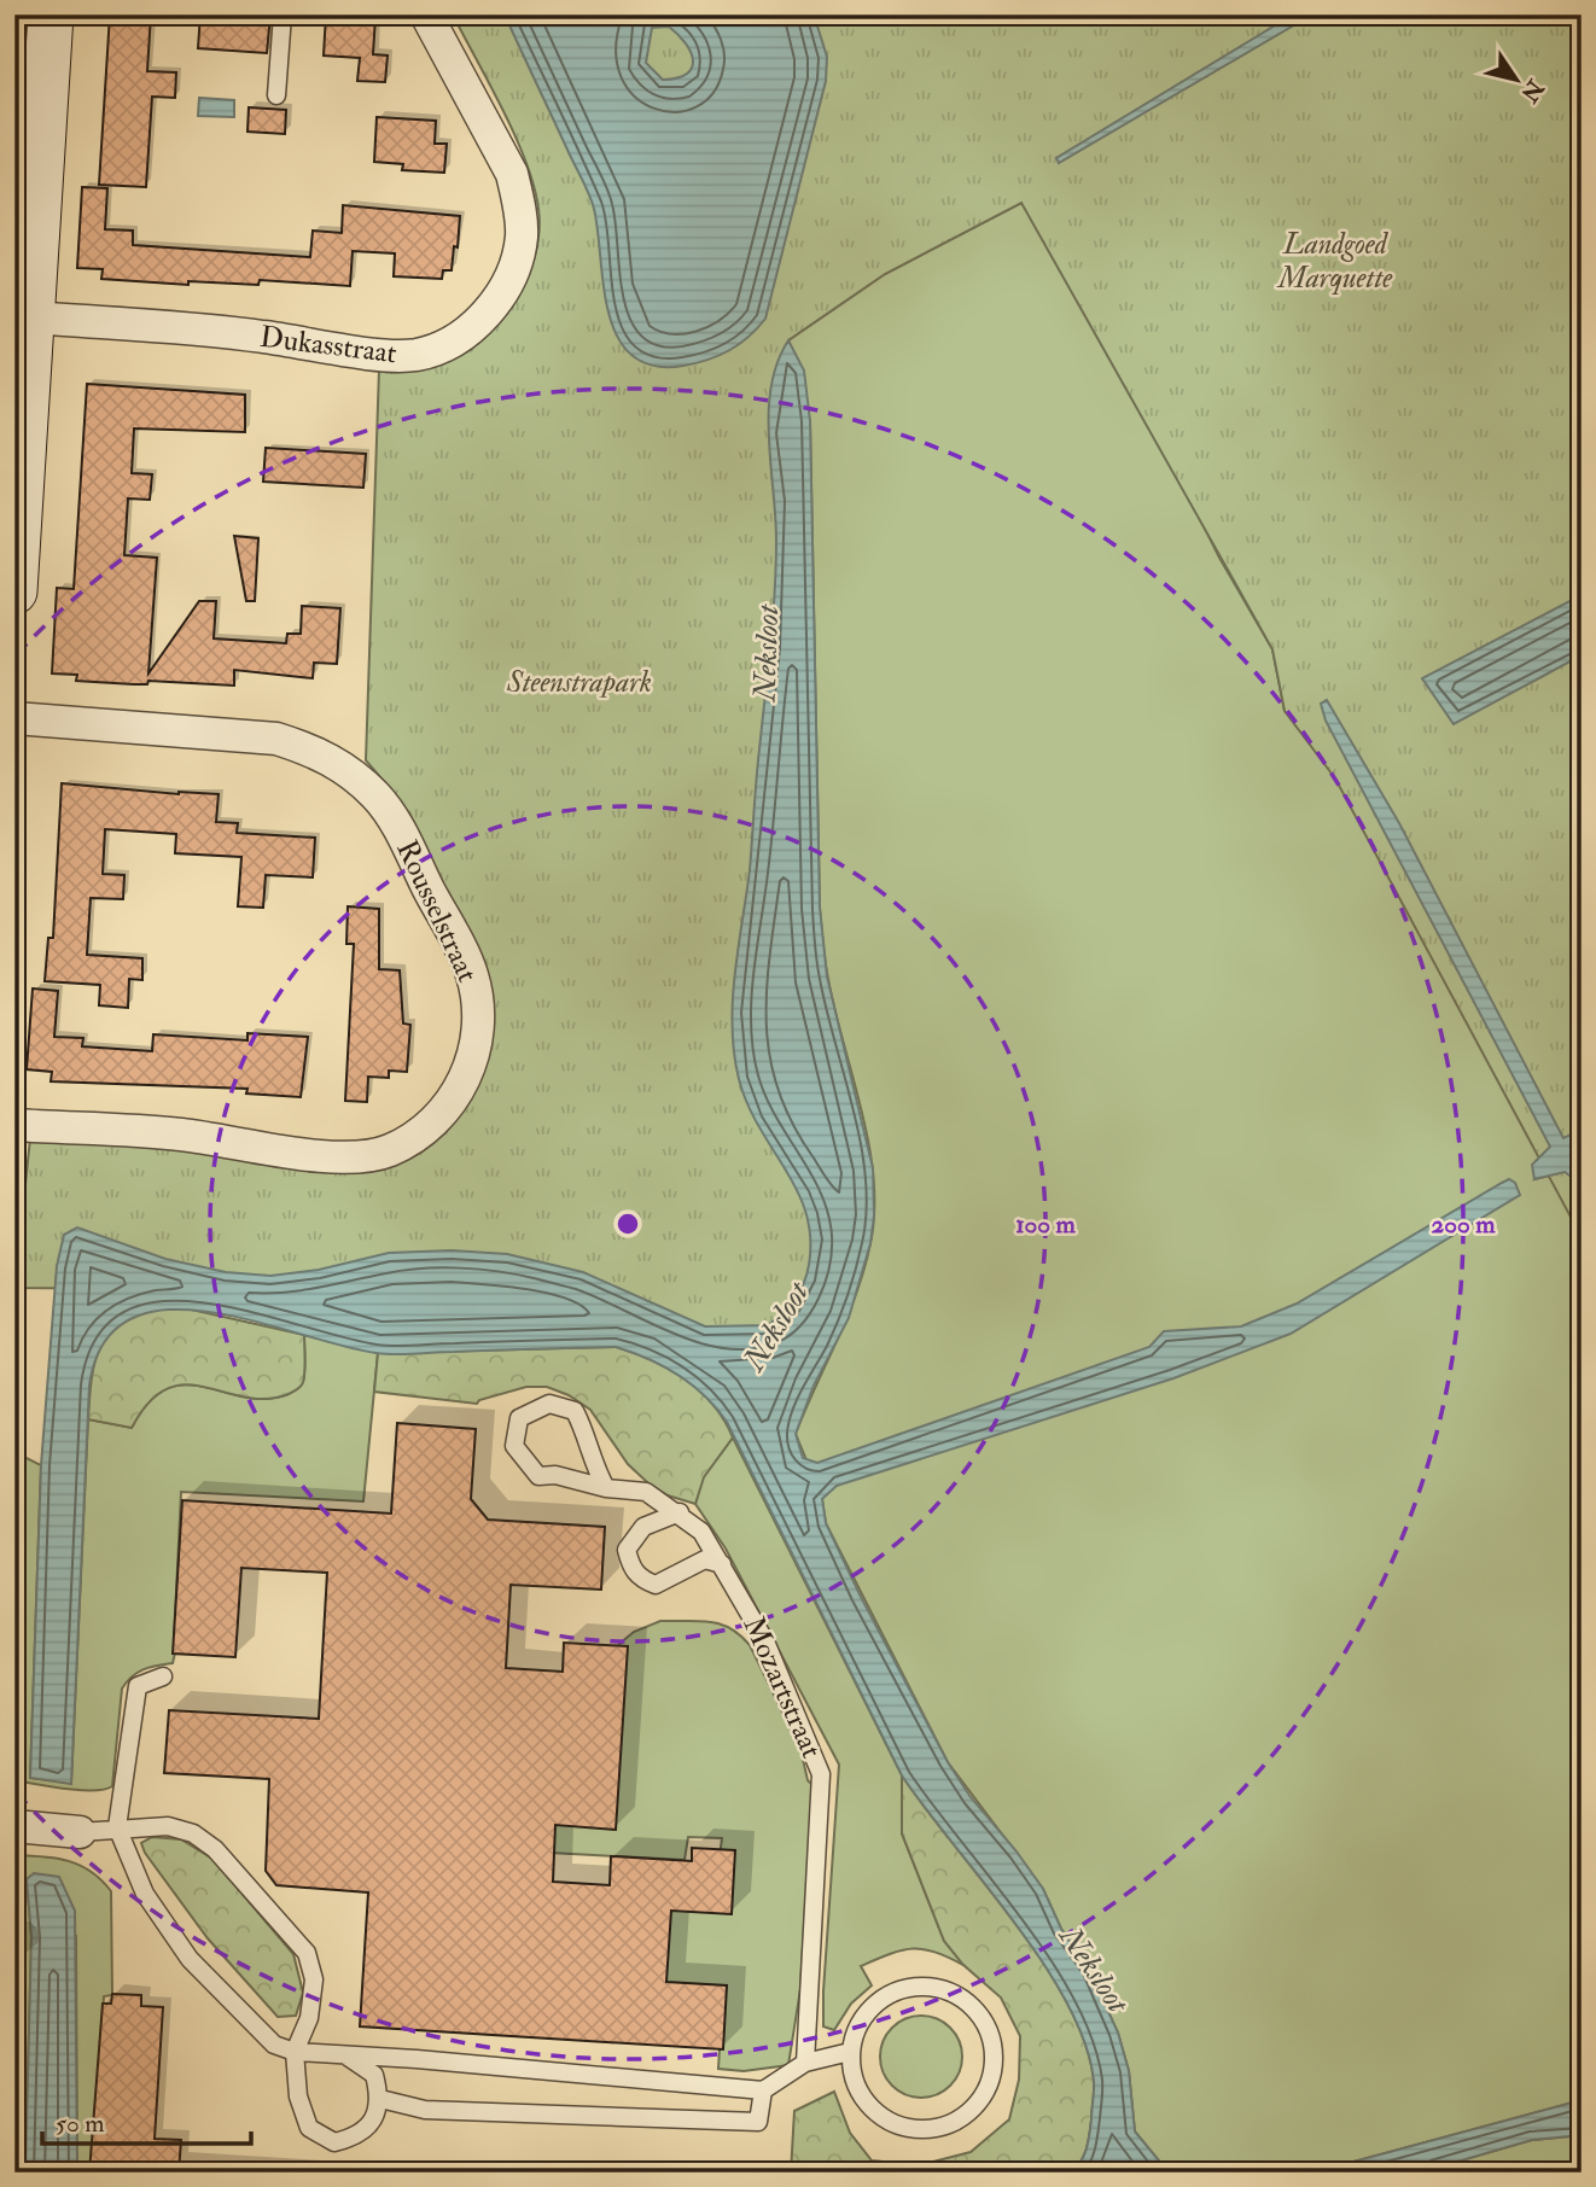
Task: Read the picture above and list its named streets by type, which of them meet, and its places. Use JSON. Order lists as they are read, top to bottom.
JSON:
{
  "streets": {
    "street": ["Dukasstraat", "Rousselstraat"],
    "lane": ["Mozartstraat"]
  },
  "water": ["Neksloot"],
  "parks": ["Landgoed Marquette", "Steenstrapark"],
  "scale_bar": "50 m",
  "north": "bottom right",
  "rings": ["100 m", "200 m"]
}
